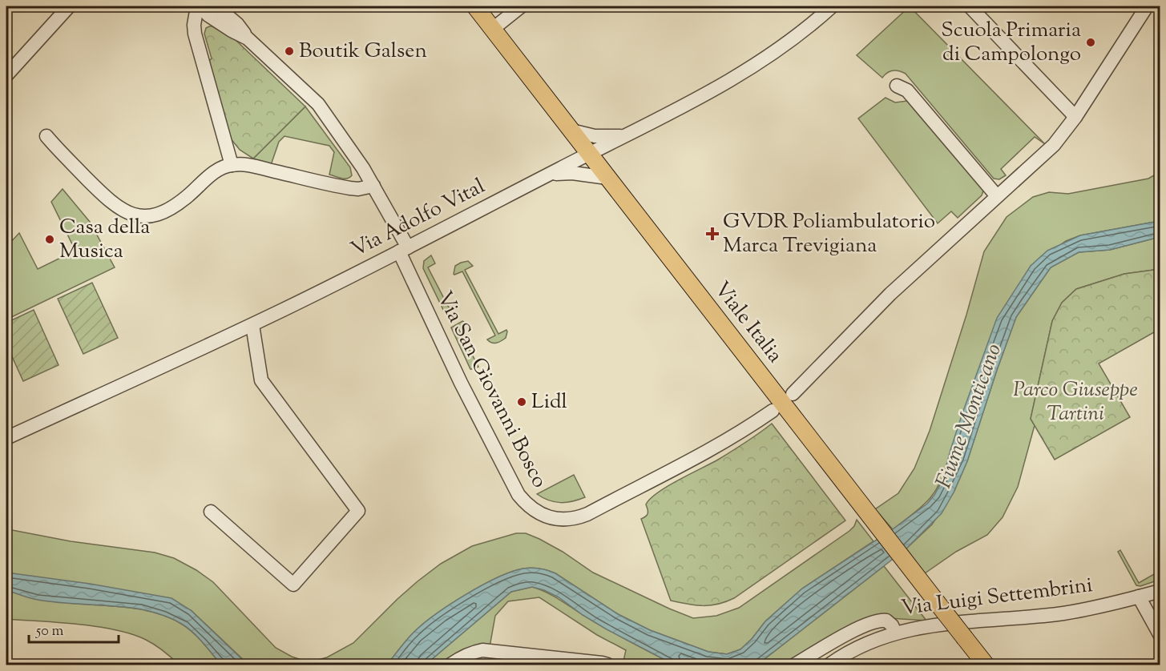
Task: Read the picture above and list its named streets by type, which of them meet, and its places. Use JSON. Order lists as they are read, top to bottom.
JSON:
{
  "streets": {
    "main road": ["Viale Italia"],
    "street": ["Via Adolfo Vital", "Via San Giovanni Bosco", "Via Luigi Settembrini"]
  },
  "crossings": [
    ["Via Adolfo Vital", "Viale Italia"],
    ["Via Adolfo Vital", "Via San Giovanni Bosco"]
  ],
  "water": ["Fiume Monticano"],
  "parks": ["Parco Giuseppe Tartini"],
  "places": {
    "other": [
      "Scuola Primaria di Campolongo",
      "Boutik Galsen",
      "Casa della Musica",
      "Lidl"
    ],
    "health": ["GVDR Poliambulatorio Marca Trevigiana"]
  },
  "scale_bar": "50 m"
}
